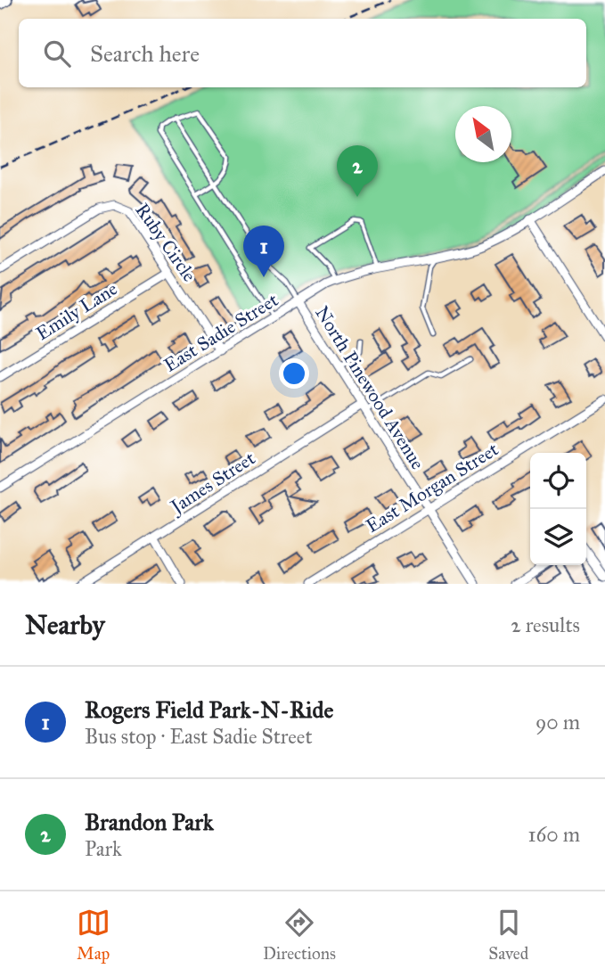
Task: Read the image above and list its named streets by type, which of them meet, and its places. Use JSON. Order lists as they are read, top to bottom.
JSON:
{
  "streets": {
    "street": [
      "Ruby Circle",
      "Emily Lane",
      "East Sadie Street",
      "North Pinewood Avenue",
      "James Street",
      "East Morgan Street"
    ]
  },
  "crossings": [
    ["Ruby Circle", "Emily Lane"],
    ["Ruby Circle", "East Sadie Street"],
    ["East Sadie Street", "North Pinewood Avenue"],
    ["North Pinewood Avenue", "James Street"],
    ["North Pinewood Avenue", "East Morgan Street"]
  ],
  "north": "top left",
  "page": {
    "search": "Search here",
    "pins": ["2", "1"],
    "heading": ["Nearby", "2 results"],
    "list": [
      {
        "mark": "1",
        "name": "Rogers Field Park-N-Ride",
        "note": "Bus stop · East Sadie Street",
        "value": "90 m"
      },
      {
        "mark": "2",
        "name": "Brandon Park",
        "note": "Park",
        "value": "160 m"
      }
    ],
    "nav": ["Map", "Directions", "Saved"]
  }
}
